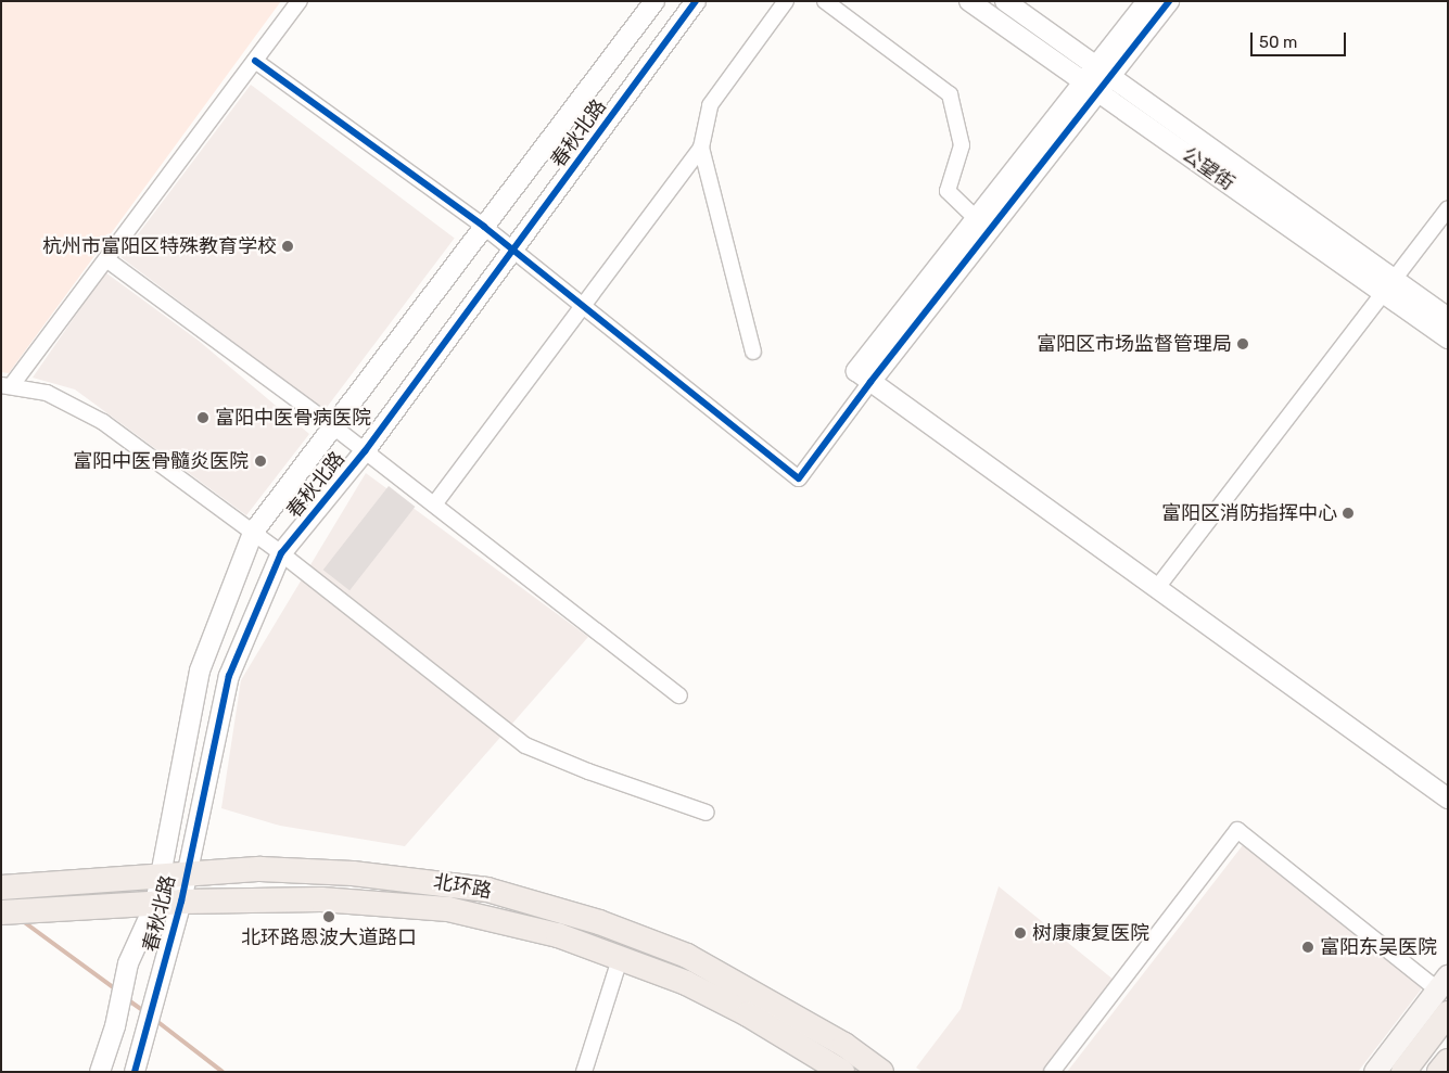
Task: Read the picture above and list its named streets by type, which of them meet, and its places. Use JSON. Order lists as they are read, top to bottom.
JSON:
{
  "streets": {
    "main road": ["北环路"],
    "street": ["春秋北路", "公望街"]
  },
  "crossings": [
    ["春秋北路", "北环路"]
  ],
  "places": [
    "杭州市富阳区特殊教育学校",
    "富阳区市场监督管理局",
    "富阳中医骨病医院",
    "富阳中医骨髓炎医院",
    "富阳区消防指挥中心",
    "北环路恩波大道路口",
    "树康康复医院",
    "富阳东吴医院"
  ],
  "scale_bar": "50 m"
}
